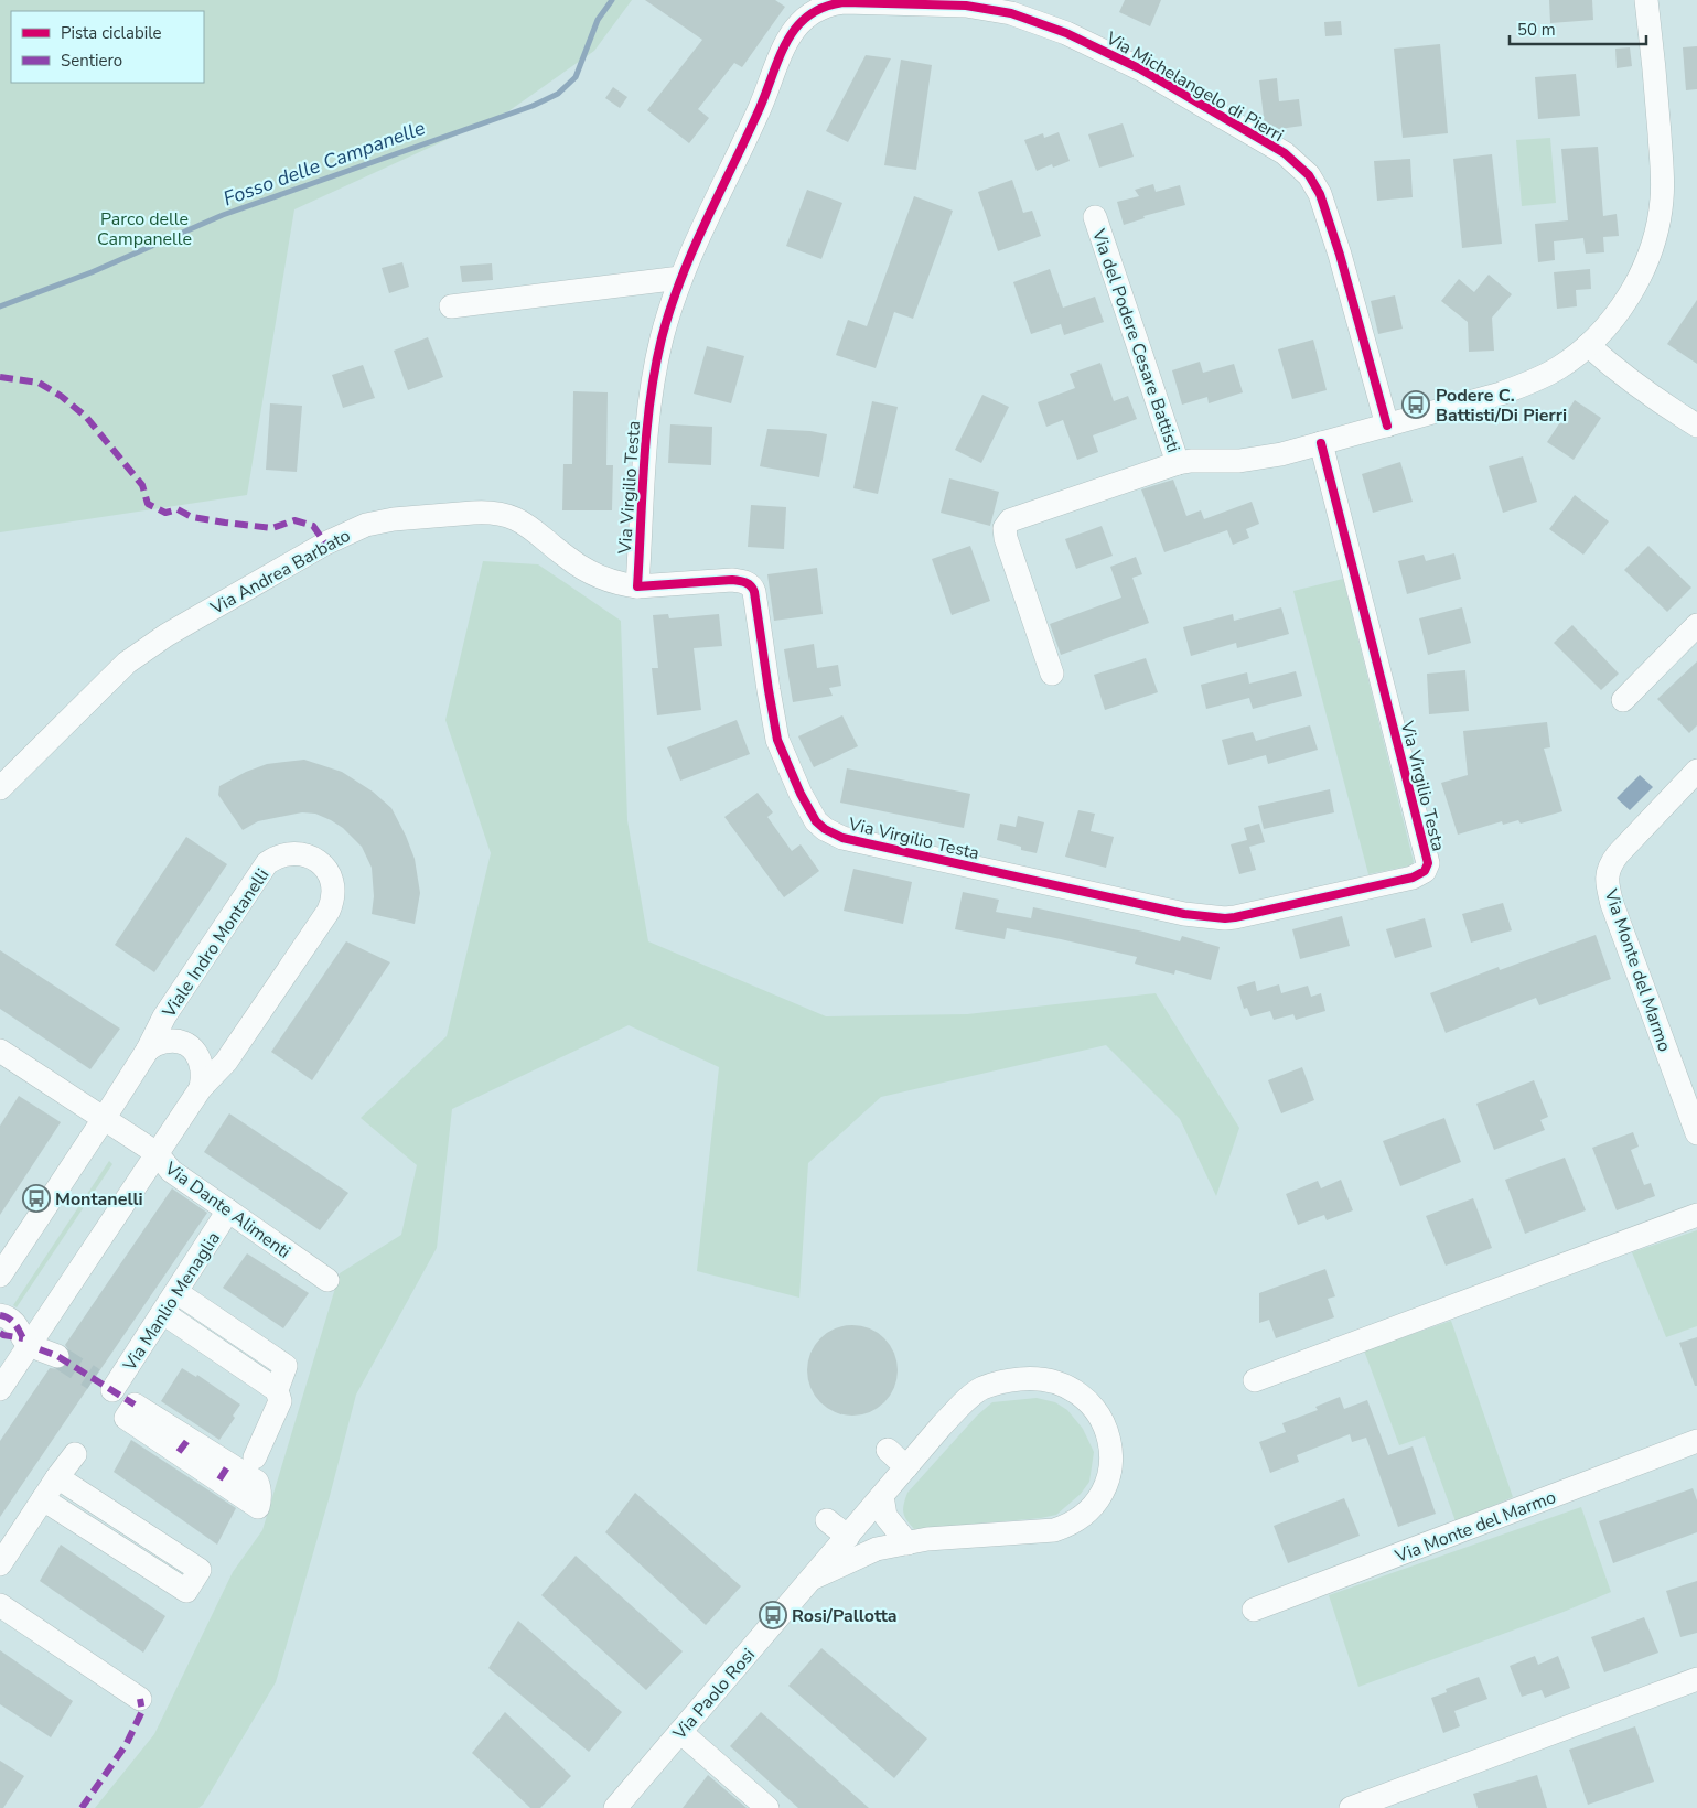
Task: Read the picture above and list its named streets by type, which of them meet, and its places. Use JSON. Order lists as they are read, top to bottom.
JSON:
{
  "streets": {
    "street": [
      "Via Michelangelo di Pierri",
      "Via del Podere Cesare Battisti",
      "Via Virgilio Testa",
      "Via Andrea Barbato",
      "Viale Indro Montanelli",
      "Via Monte del Marmo",
      "Via Dante Alimenti",
      "Via Manlio Menaglia",
      "Via Paolo Rosi"
    ]
  },
  "crossings": [
    ["Via Michelangelo di Pierri", "Via del Podere Cesare Battisti"],
    ["Via Michelangelo di Pierri", "Via Virgilio Testa"],
    ["Via del Podere Cesare Battisti", "Via Virgilio Testa"],
    ["Via Virgilio Testa", "Via Andrea Barbato"],
    ["Viale Indro Montanelli", "Via Dante Alimenti"],
    ["Via Dante Alimenti", "Via Manlio Menaglia"]
  ],
  "water": ["Fosso delle Campanelle"],
  "parks": ["Parco delle Campanelle"],
  "places": {
    "bus stop": ["Podere C. Battisti/Di Pierri", "Montanelli", "Rosi/Pallotta"]
  },
  "legend": ["Pista ciclabile", "Sentiero"],
  "scale_bar": "50 m"
}
